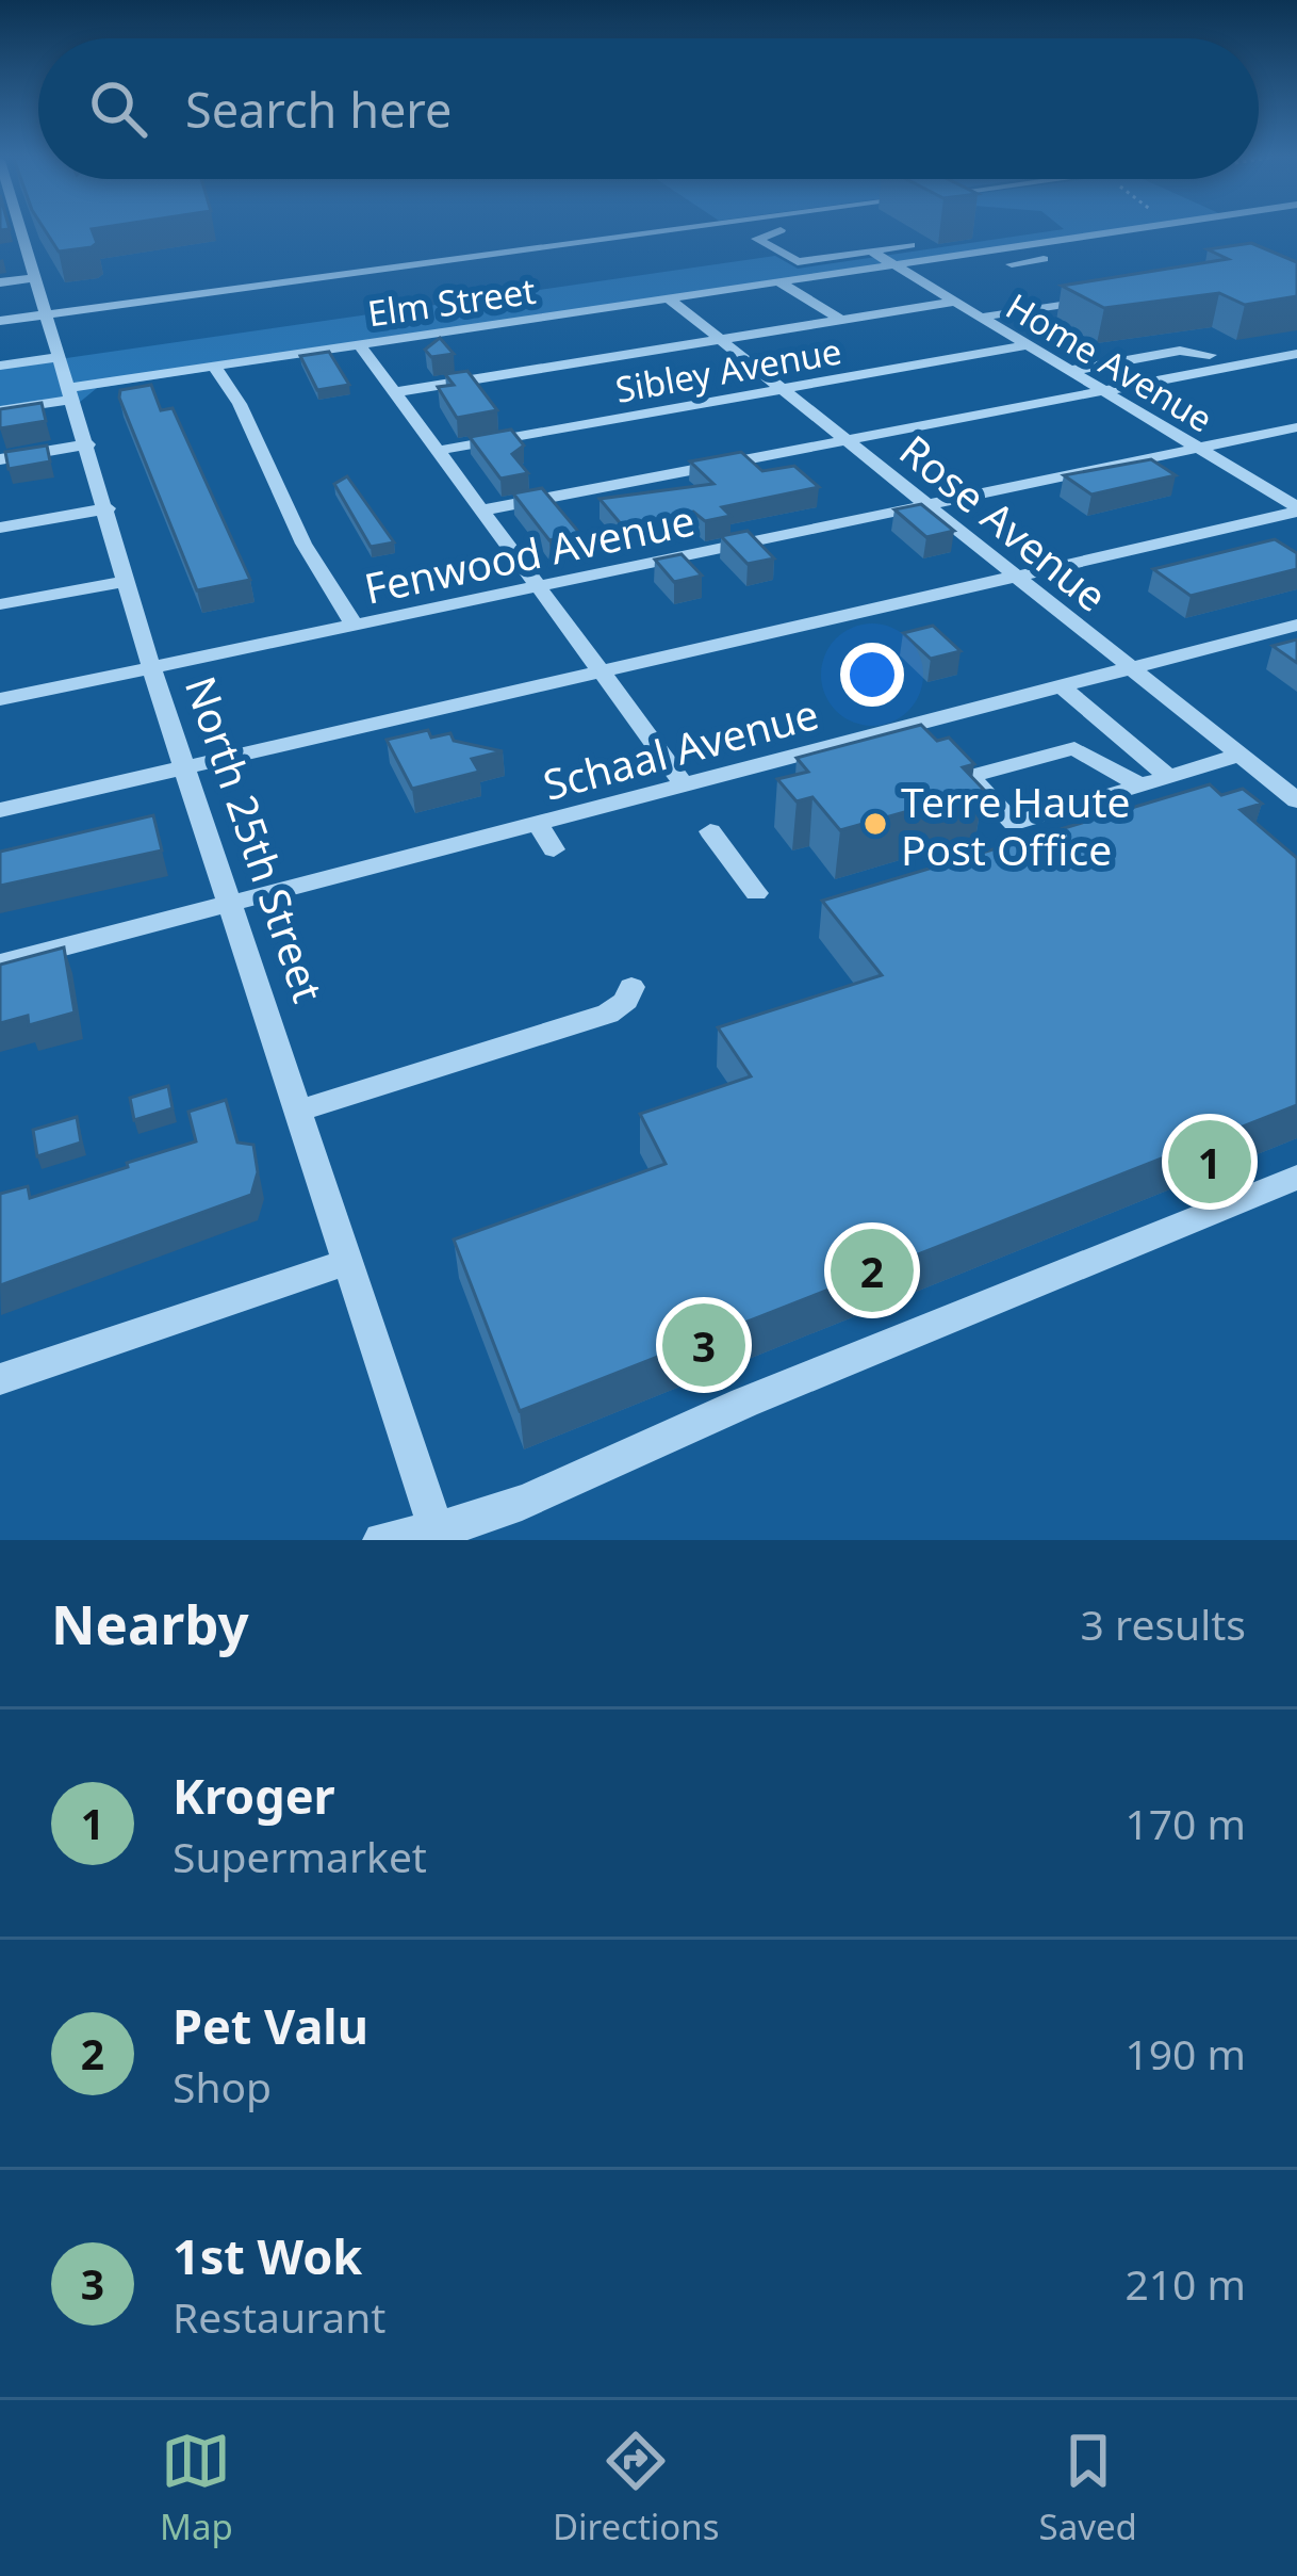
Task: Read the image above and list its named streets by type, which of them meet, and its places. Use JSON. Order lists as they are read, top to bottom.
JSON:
{
  "streets": {
    "street": [
      "Elm Street",
      "Home Avenue",
      "Sibley Avenue",
      "Rose Avenue",
      "Fenwood Avenue",
      "Schaal Avenue",
      "North 25th Street"
    ]
  },
  "crossings": [
    ["Elm Street", "Home Avenue"],
    ["Elm Street", "Rose Avenue"],
    ["Elm Street", "North 25th Street"],
    ["Home Avenue", "Sibley Avenue"],
    ["Home Avenue", "Fenwood Avenue"],
    ["Sibley Avenue", "Rose Avenue"],
    ["Rose Avenue", "Fenwood Avenue"],
    ["Rose Avenue", "Schaal Avenue"],
    ["Fenwood Avenue", "North 25th Street"],
    ["Schaal Avenue", "North 25th Street"]
  ],
  "places": ["Terre Haute Post Office"],
  "page": {
    "search": "Search here",
    "pins": ["1", "2", "3"],
    "heading": ["Nearby", "3 results"],
    "list": [
      {
        "mark": "1",
        "name": "Kroger",
        "note": "Supermarket",
        "value": "170 m"
      },
      {
        "mark": "2",
        "name": "Pet Valu",
        "note": "Shop",
        "value": "190 m"
      },
      {
        "mark": "3",
        "name": "1st Wok",
        "note": "Restaurant",
        "value": "210 m"
      }
    ],
    "nav": ["Map", "Directions", "Saved"]
  }
}
